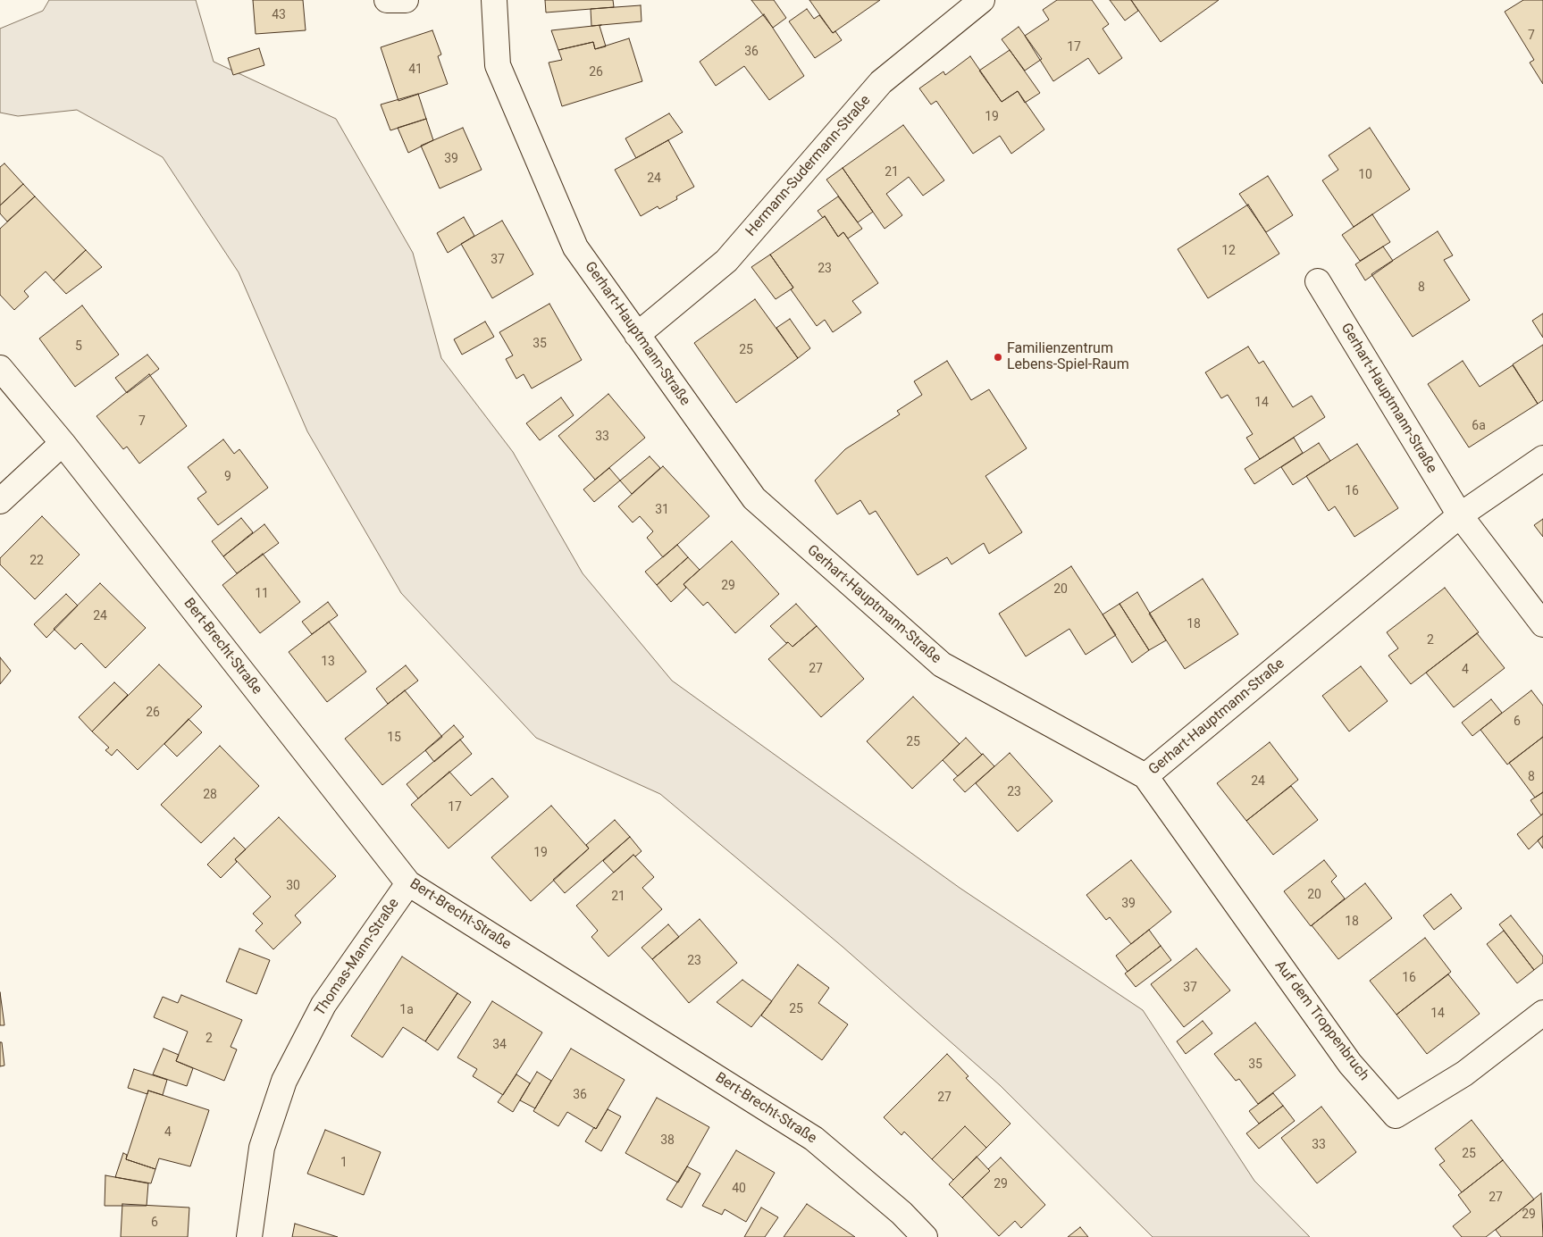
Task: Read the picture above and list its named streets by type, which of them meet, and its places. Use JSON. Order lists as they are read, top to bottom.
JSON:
{
  "streets": {
    "street": [
      "Hermann-Sudermann-Straße",
      "Gerhart-Hauptmann-Straße",
      "Bert-Brecht-Straße",
      "Thomas-Mann-Straße",
      "Auf dem Troppenbruch"
    ]
  },
  "crossings": [
    ["Hermann-Sudermann-Straße", "Gerhart-Hauptmann-Straße"],
    ["Gerhart-Hauptmann-Straße", "Auf dem Troppenbruch"],
    ["Bert-Brecht-Straße", "Thomas-Mann-Straße"]
  ],
  "places": ["Familienzentrum Lebens-Spiel-Raum"],
  "house_numbers": [
    "43",
    "7",
    "17",
    "36",
    "41",
    "26",
    "19",
    "39",
    "21",
    "10",
    "24",
    "12",
    "37",
    "23",
    "8",
    "35",
    "5",
    "25",
    "14",
    "7",
    "6a",
    "33",
    "9",
    "16",
    "31",
    "22",
    "29",
    "20",
    "11",
    "24",
    "18",
    "2",
    "13",
    "27",
    "4",
    "26",
    "6",
    "15",
    "25",
    "8",
    "24",
    "23",
    "28",
    "17",
    "19",
    "30",
    "20",
    "21",
    "39",
    "18",
    "23",
    "16",
    "37",
    "25",
    "1a",
    "14",
    "2",
    "34",
    "35",
    "36",
    "27",
    "4",
    "38",
    "33",
    "25",
    "1",
    "29",
    "40",
    "27",
    "29",
    "6"
  ]
}
